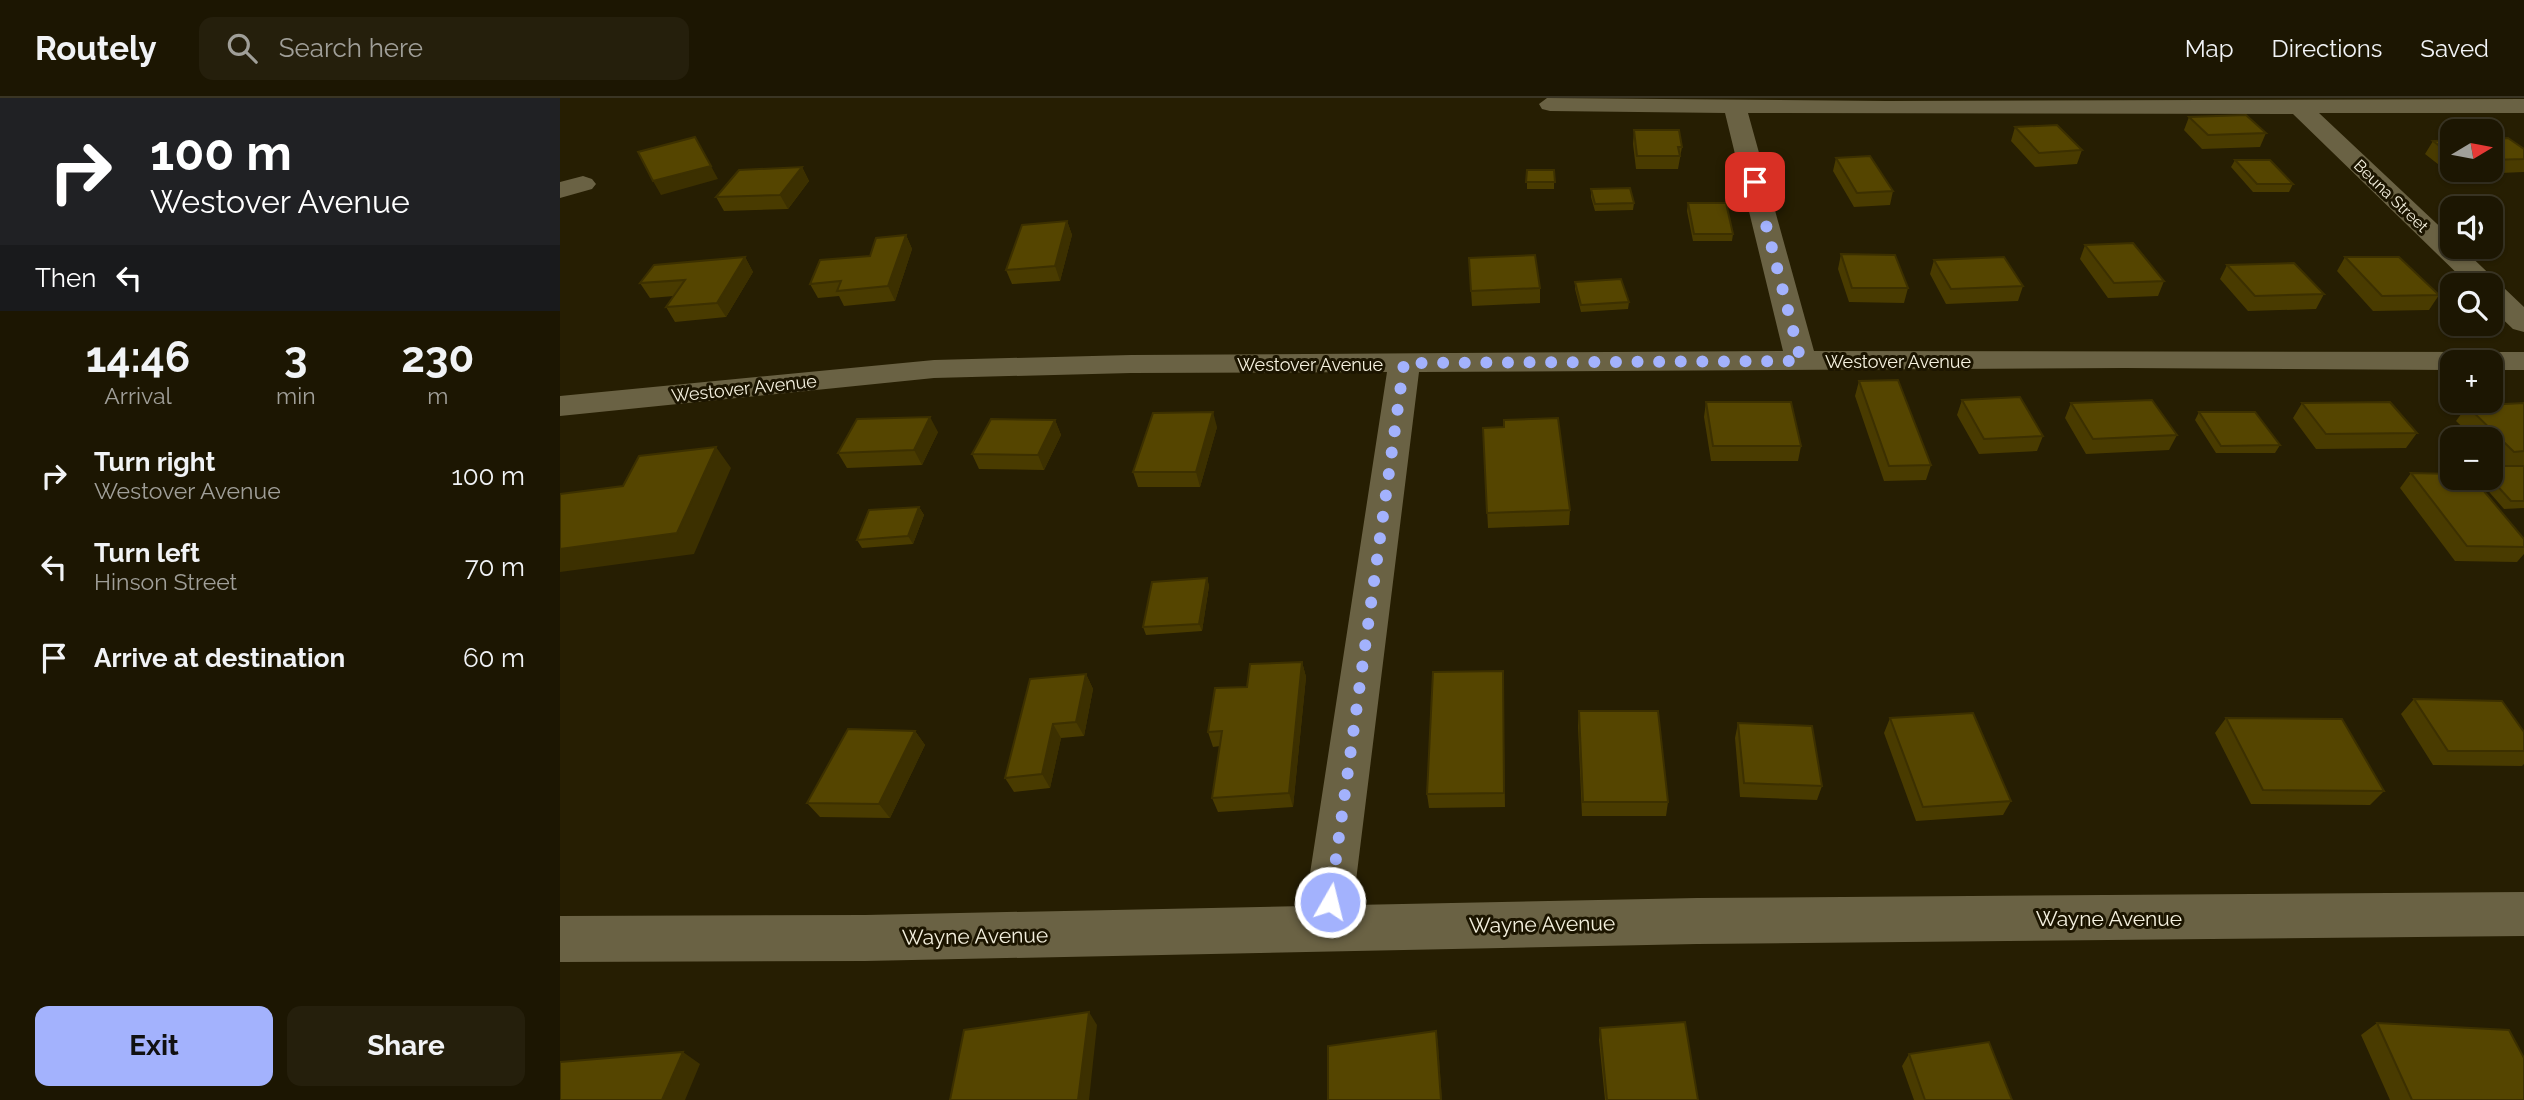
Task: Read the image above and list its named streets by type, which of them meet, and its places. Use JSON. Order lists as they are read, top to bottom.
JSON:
{
  "streets": {
    "street": ["Beuna Street", "Westover Avenue", "Wayne Avenue"]
  },
  "north": "right",
  "page": {
    "header": "Routely",
    "search": "Search here",
    "nav": ["Map", "Directions", "Saved"],
    "turn": ["100 m", "Westover Avenue"],
    "map_buttons": ["+", "−"],
    "then": "Then",
    "eta": [
      "14:46",
      "Arrival",
      "3",
      "min",
      "230",
      "m"
    ],
    "list": [
      {
        "name": "Turn right",
        "note": "Westover Avenue",
        "value": "100 m"
      },
      {
        "name": "Turn left",
        "note": "Hinson Street",
        "value": "70 m"
      },
      {
        "name": "Arrive at destination",
        "value": "60 m"
      }
    ],
    "buttons": ["Exit", "Share"]
  }
}
